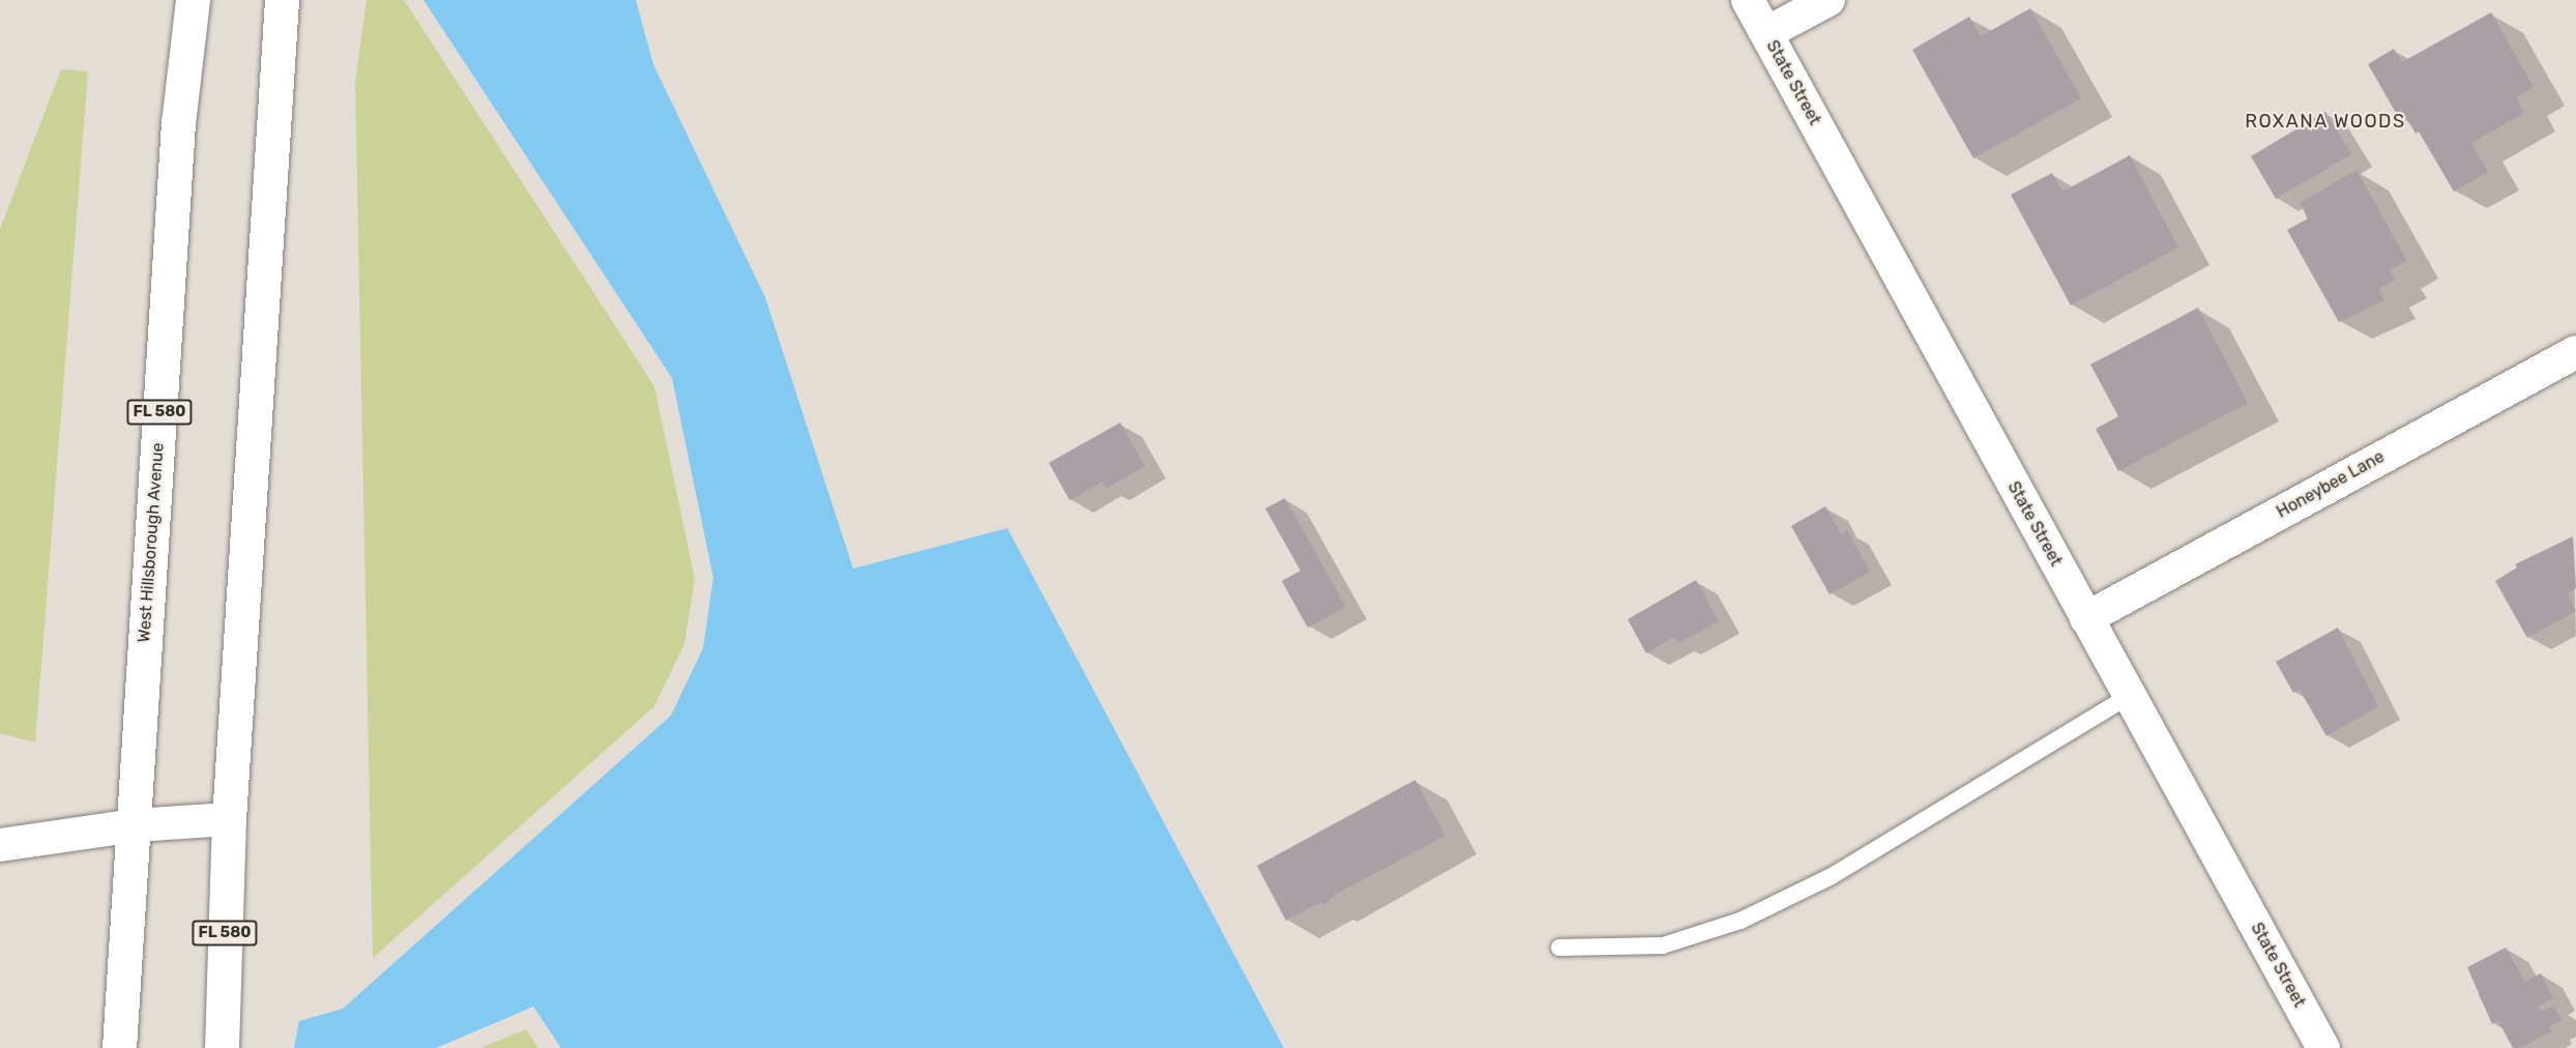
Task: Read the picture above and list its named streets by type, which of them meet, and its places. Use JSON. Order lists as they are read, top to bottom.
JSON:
{
  "streets": {
    "main road": ["FL 580", "West Hillsborough Avenue"],
    "street": ["State Street", "Honeybee Lane"]
  },
  "crossings": [
    ["State Street", "Honeybee Lane"]
  ],
  "districts": ["ROXANA WOODS"]
}
